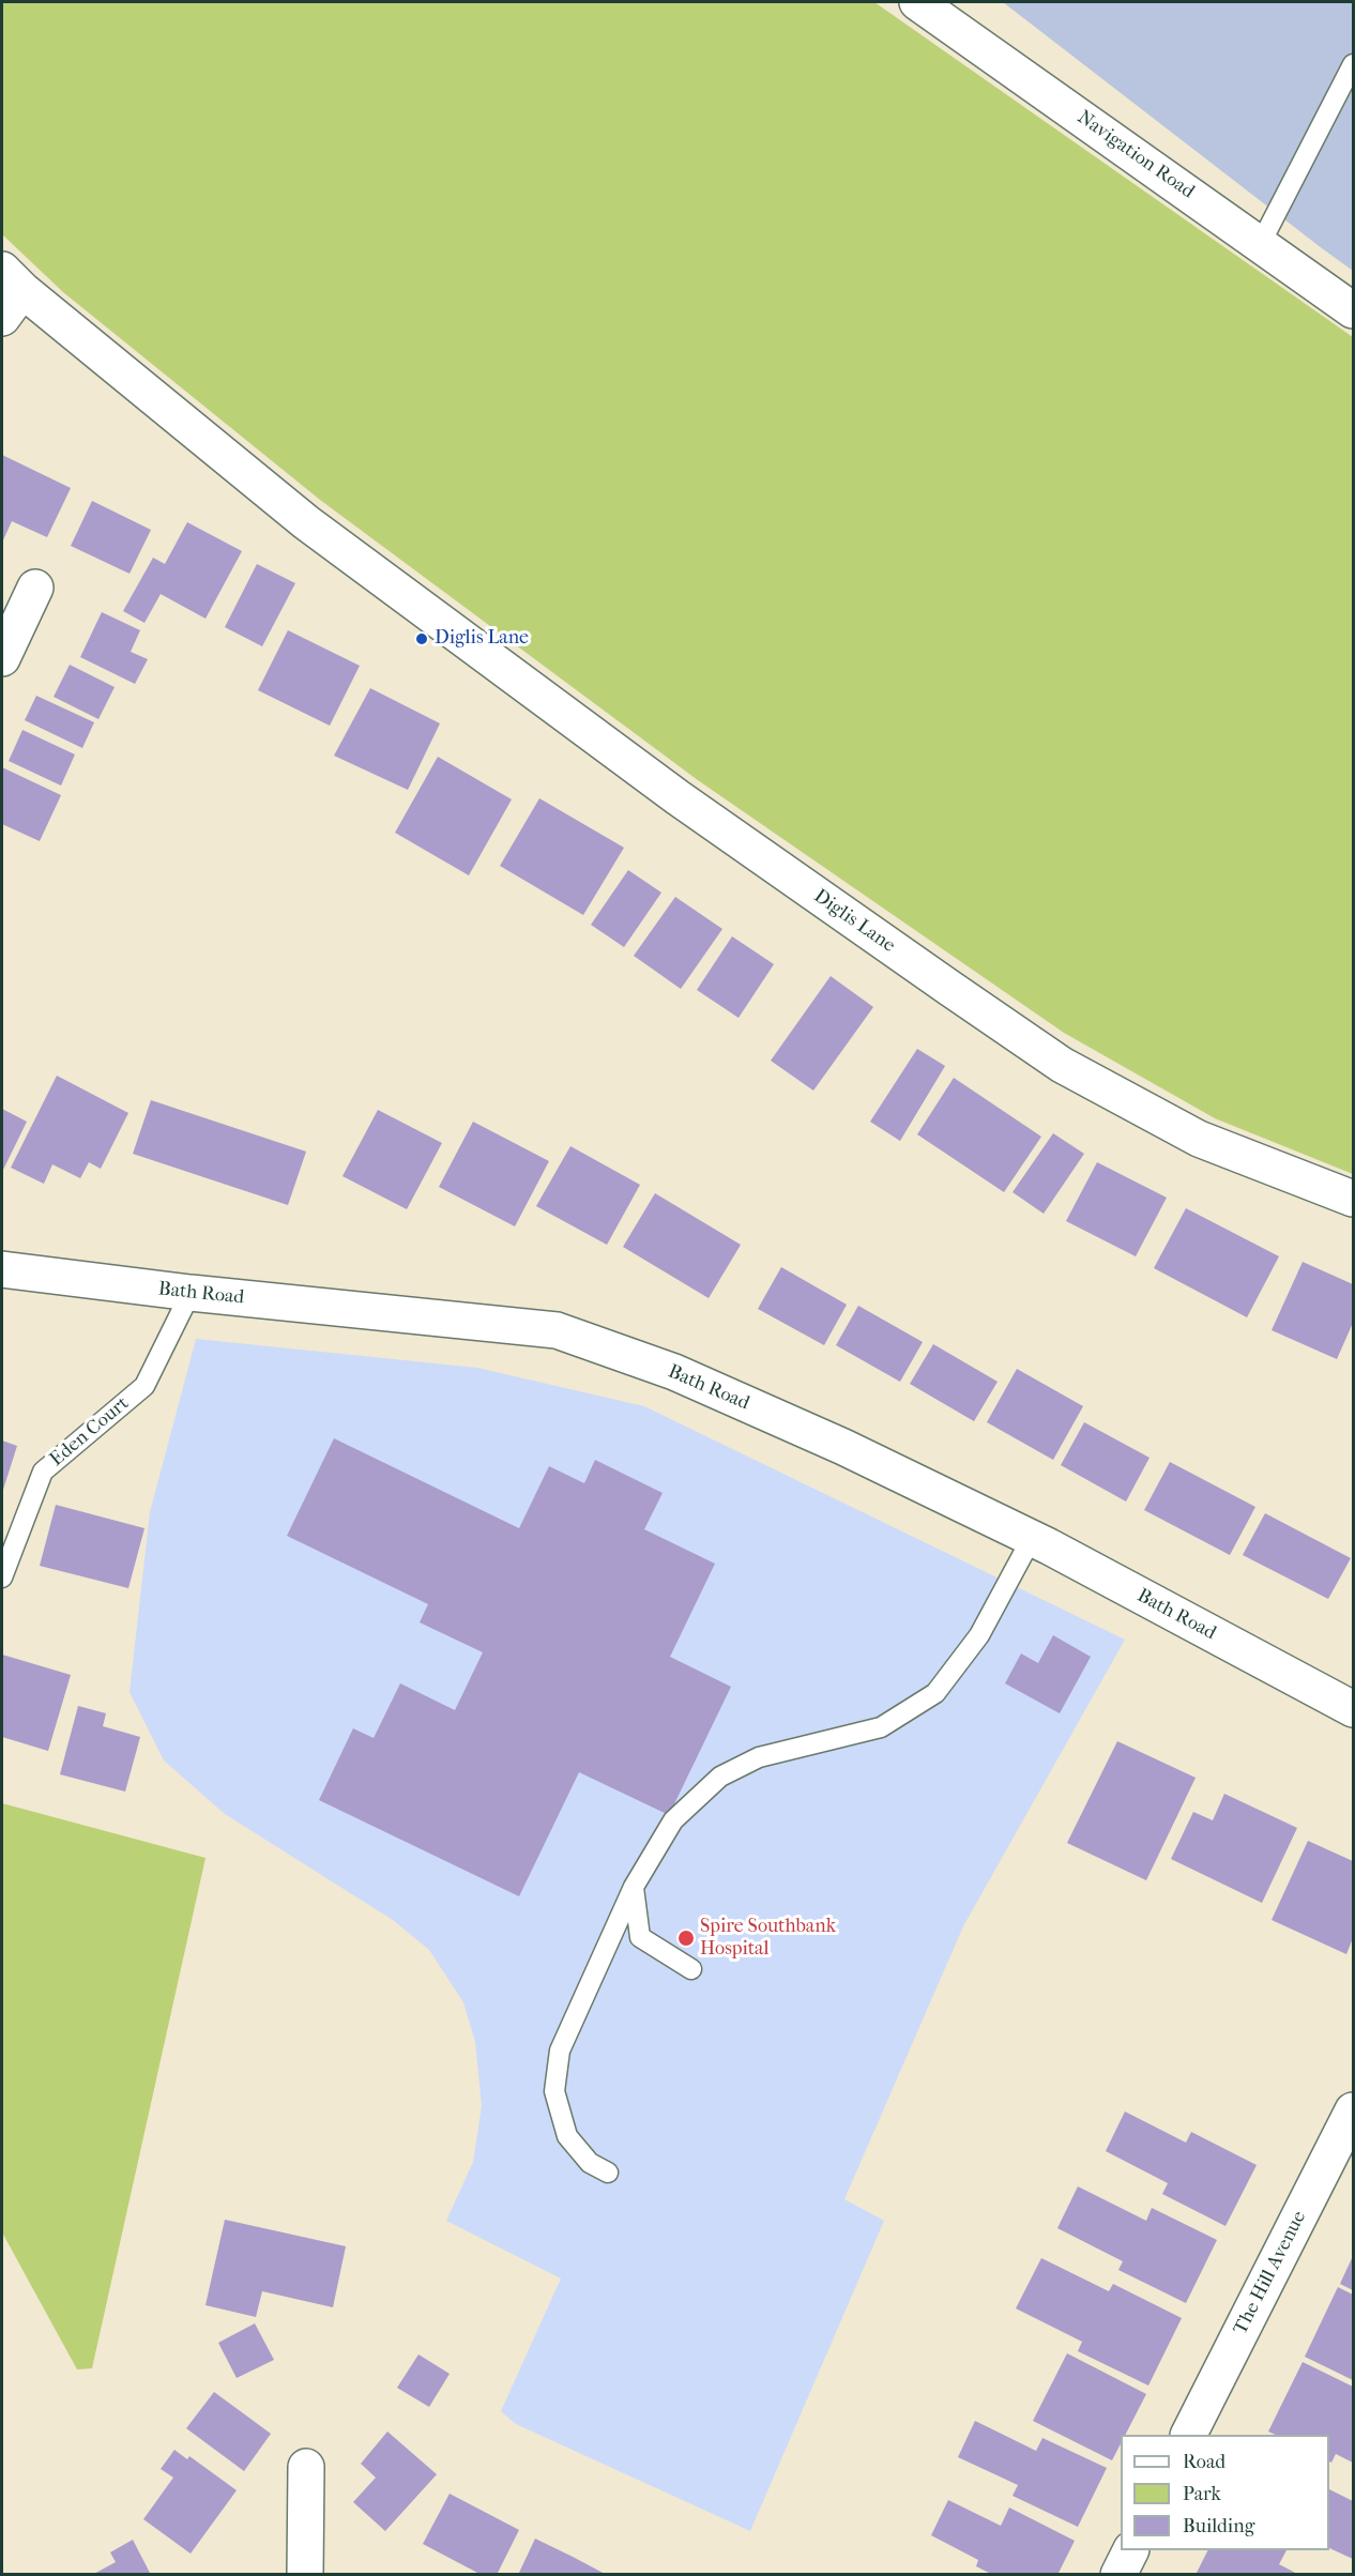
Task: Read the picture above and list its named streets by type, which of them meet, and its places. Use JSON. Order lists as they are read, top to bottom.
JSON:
{
  "streets": {
    "street": [
      "Navigation Road",
      "Diglis Lane",
      "Bath Road",
      "The Hill Avenue"
    ],
    "lane": ["Eden Court"]
  },
  "crossings": [
    ["Bath Road", "Eden Court"]
  ],
  "places": ["Diglis Lane", "Spire Southbank Hospital"],
  "legend": ["Road", "Park", "Building"]
}
